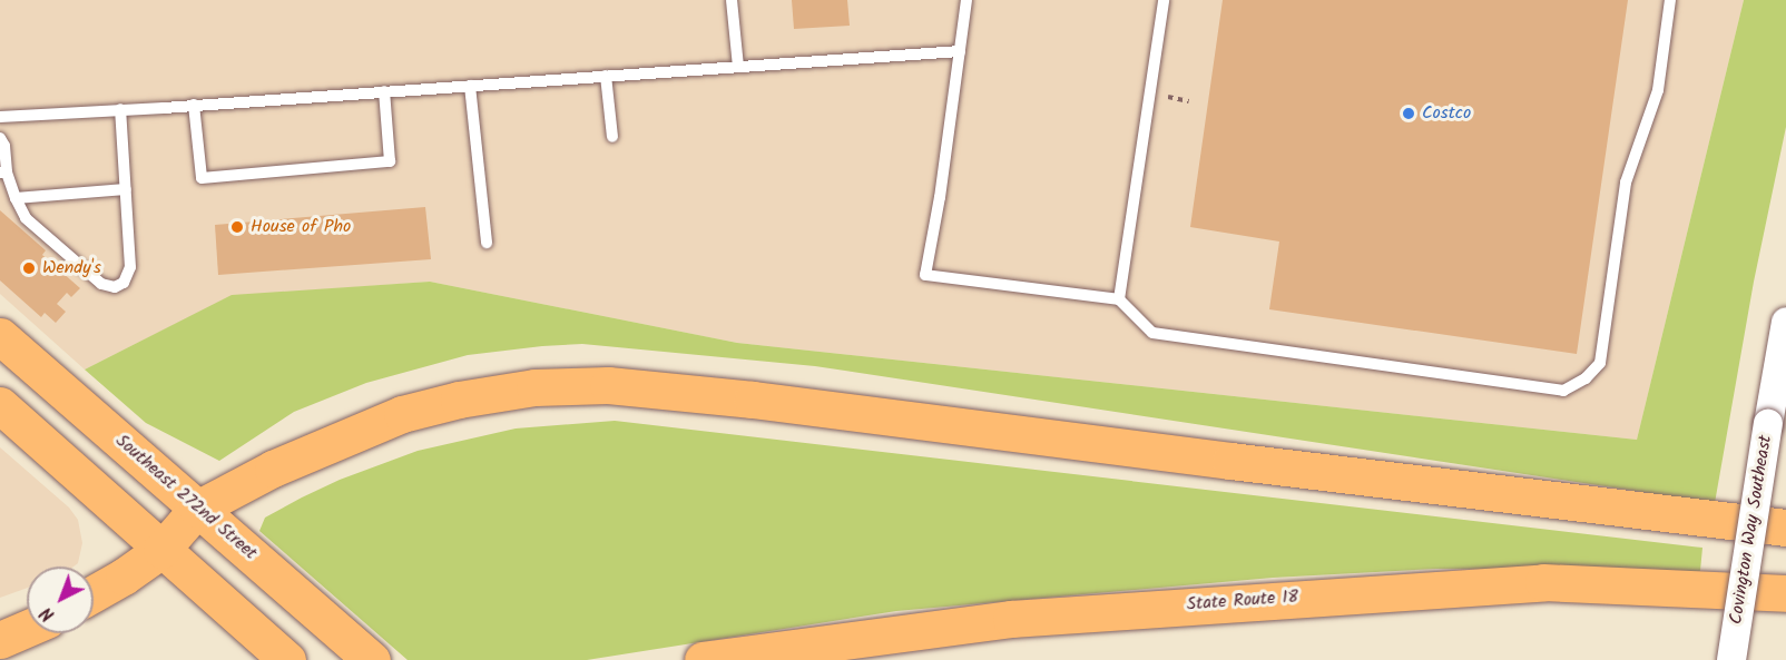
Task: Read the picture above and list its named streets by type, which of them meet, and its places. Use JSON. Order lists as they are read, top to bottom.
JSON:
{
  "streets": {
    "main road": ["Southeast 272nd Street", "State Route 18"],
    "street": ["Covington Way Southeast"]
  },
  "places": ["Costco", "House of Pho", "Wendy's"],
  "north": "bottom left"
}
